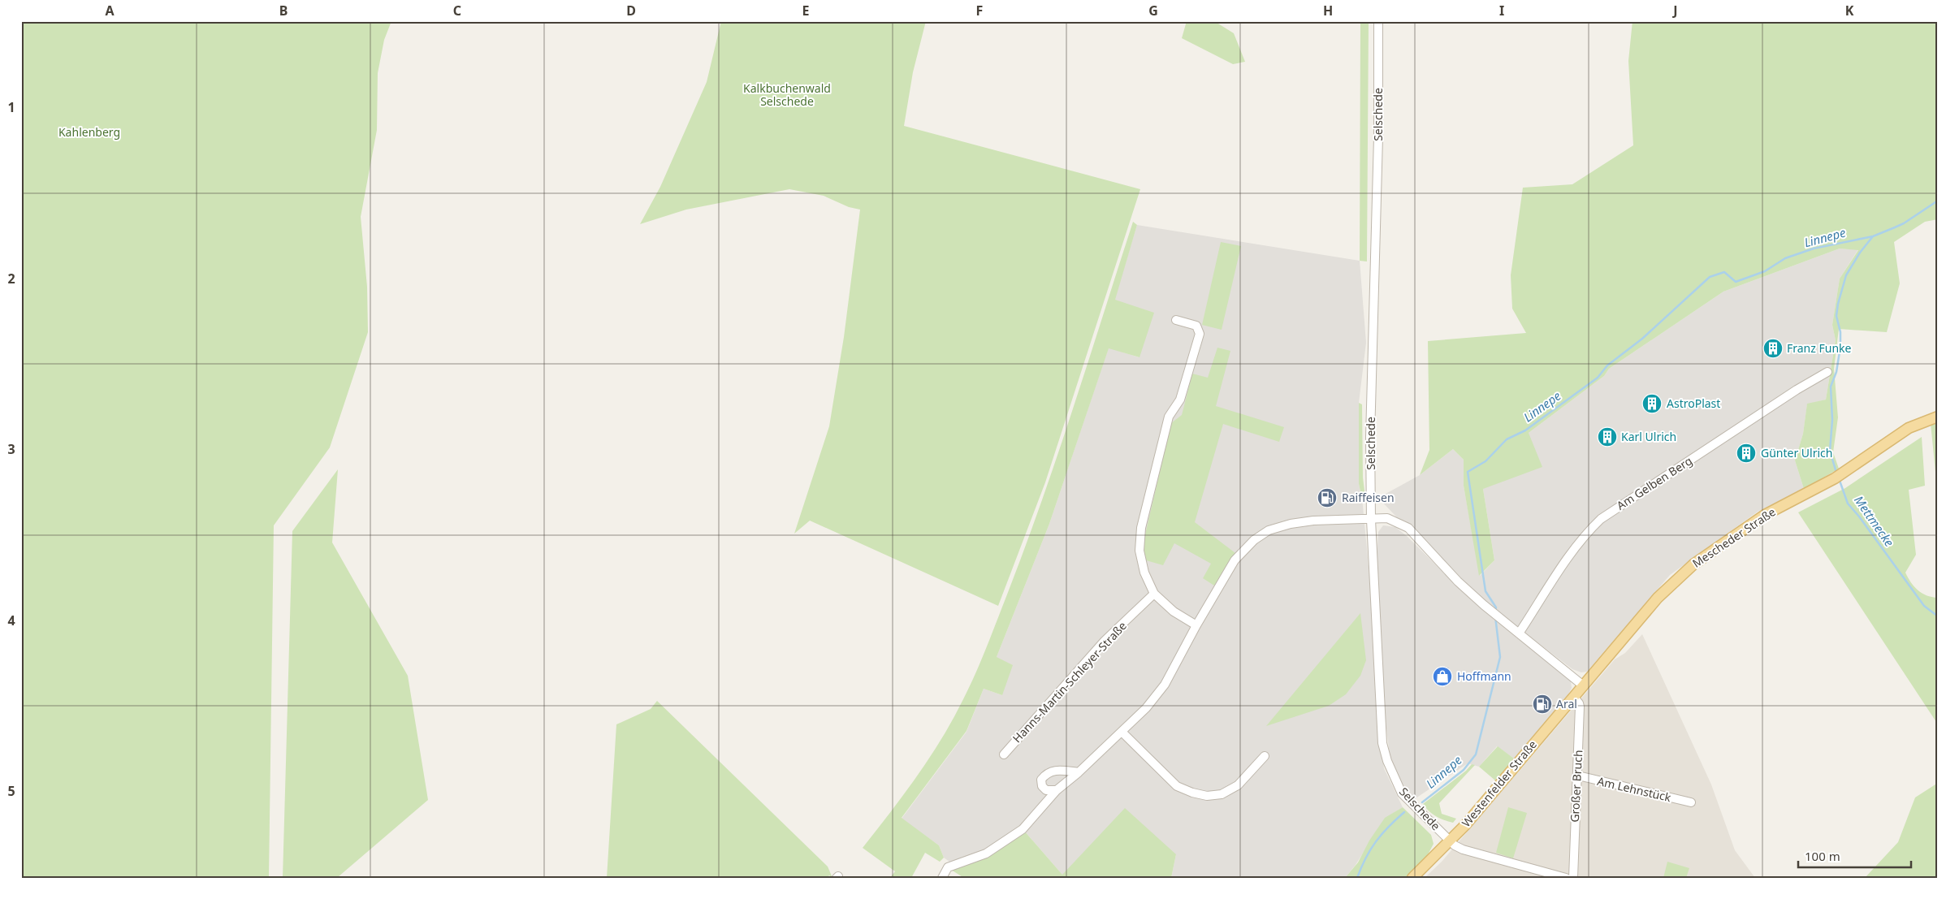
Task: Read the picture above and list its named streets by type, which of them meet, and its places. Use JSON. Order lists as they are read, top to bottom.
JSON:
{
  "streets": {
    "main road": ["Mescheder Straße", "Westenfelder Straße"],
    "street": [
      "Selschede",
      "Am Gelben Berg",
      "Hanns-Martin-Schleyer-Straße",
      "Großer Bruch",
      "Am Lehnstück"
    ]
  },
  "crossings": [
    ["Selschede", "Westenfelder Straße"],
    ["Mescheder Straße", "Westenfelder Straße"],
    ["Westenfelder Straße", "Großer Bruch"],
    ["Großer Bruch", "Am Lehnstück"]
  ],
  "water": ["Linnepe", "Mettmecke"],
  "parks": ["Kalkbuchenwald Selschede", "Kahlenberg"],
  "places": {
    "building": [
      "Franz Funke",
      "AstroPlast",
      "Karl Ulrich",
      "Günter Ulrich"
    ],
    "fuel station": ["Raiffeisen", "Aral"],
    "shop": ["Hoffmann"]
  },
  "scale_bar": "100 m",
  "grid": {
    "columns": [
      "A",
      "B",
      "C",
      "D",
      "E",
      "F",
      "G",
      "H",
      "I",
      "J",
      "K"
    ],
    "rows": [
      "1",
      "2",
      "3",
      "4",
      "5"
    ]
  }
}
